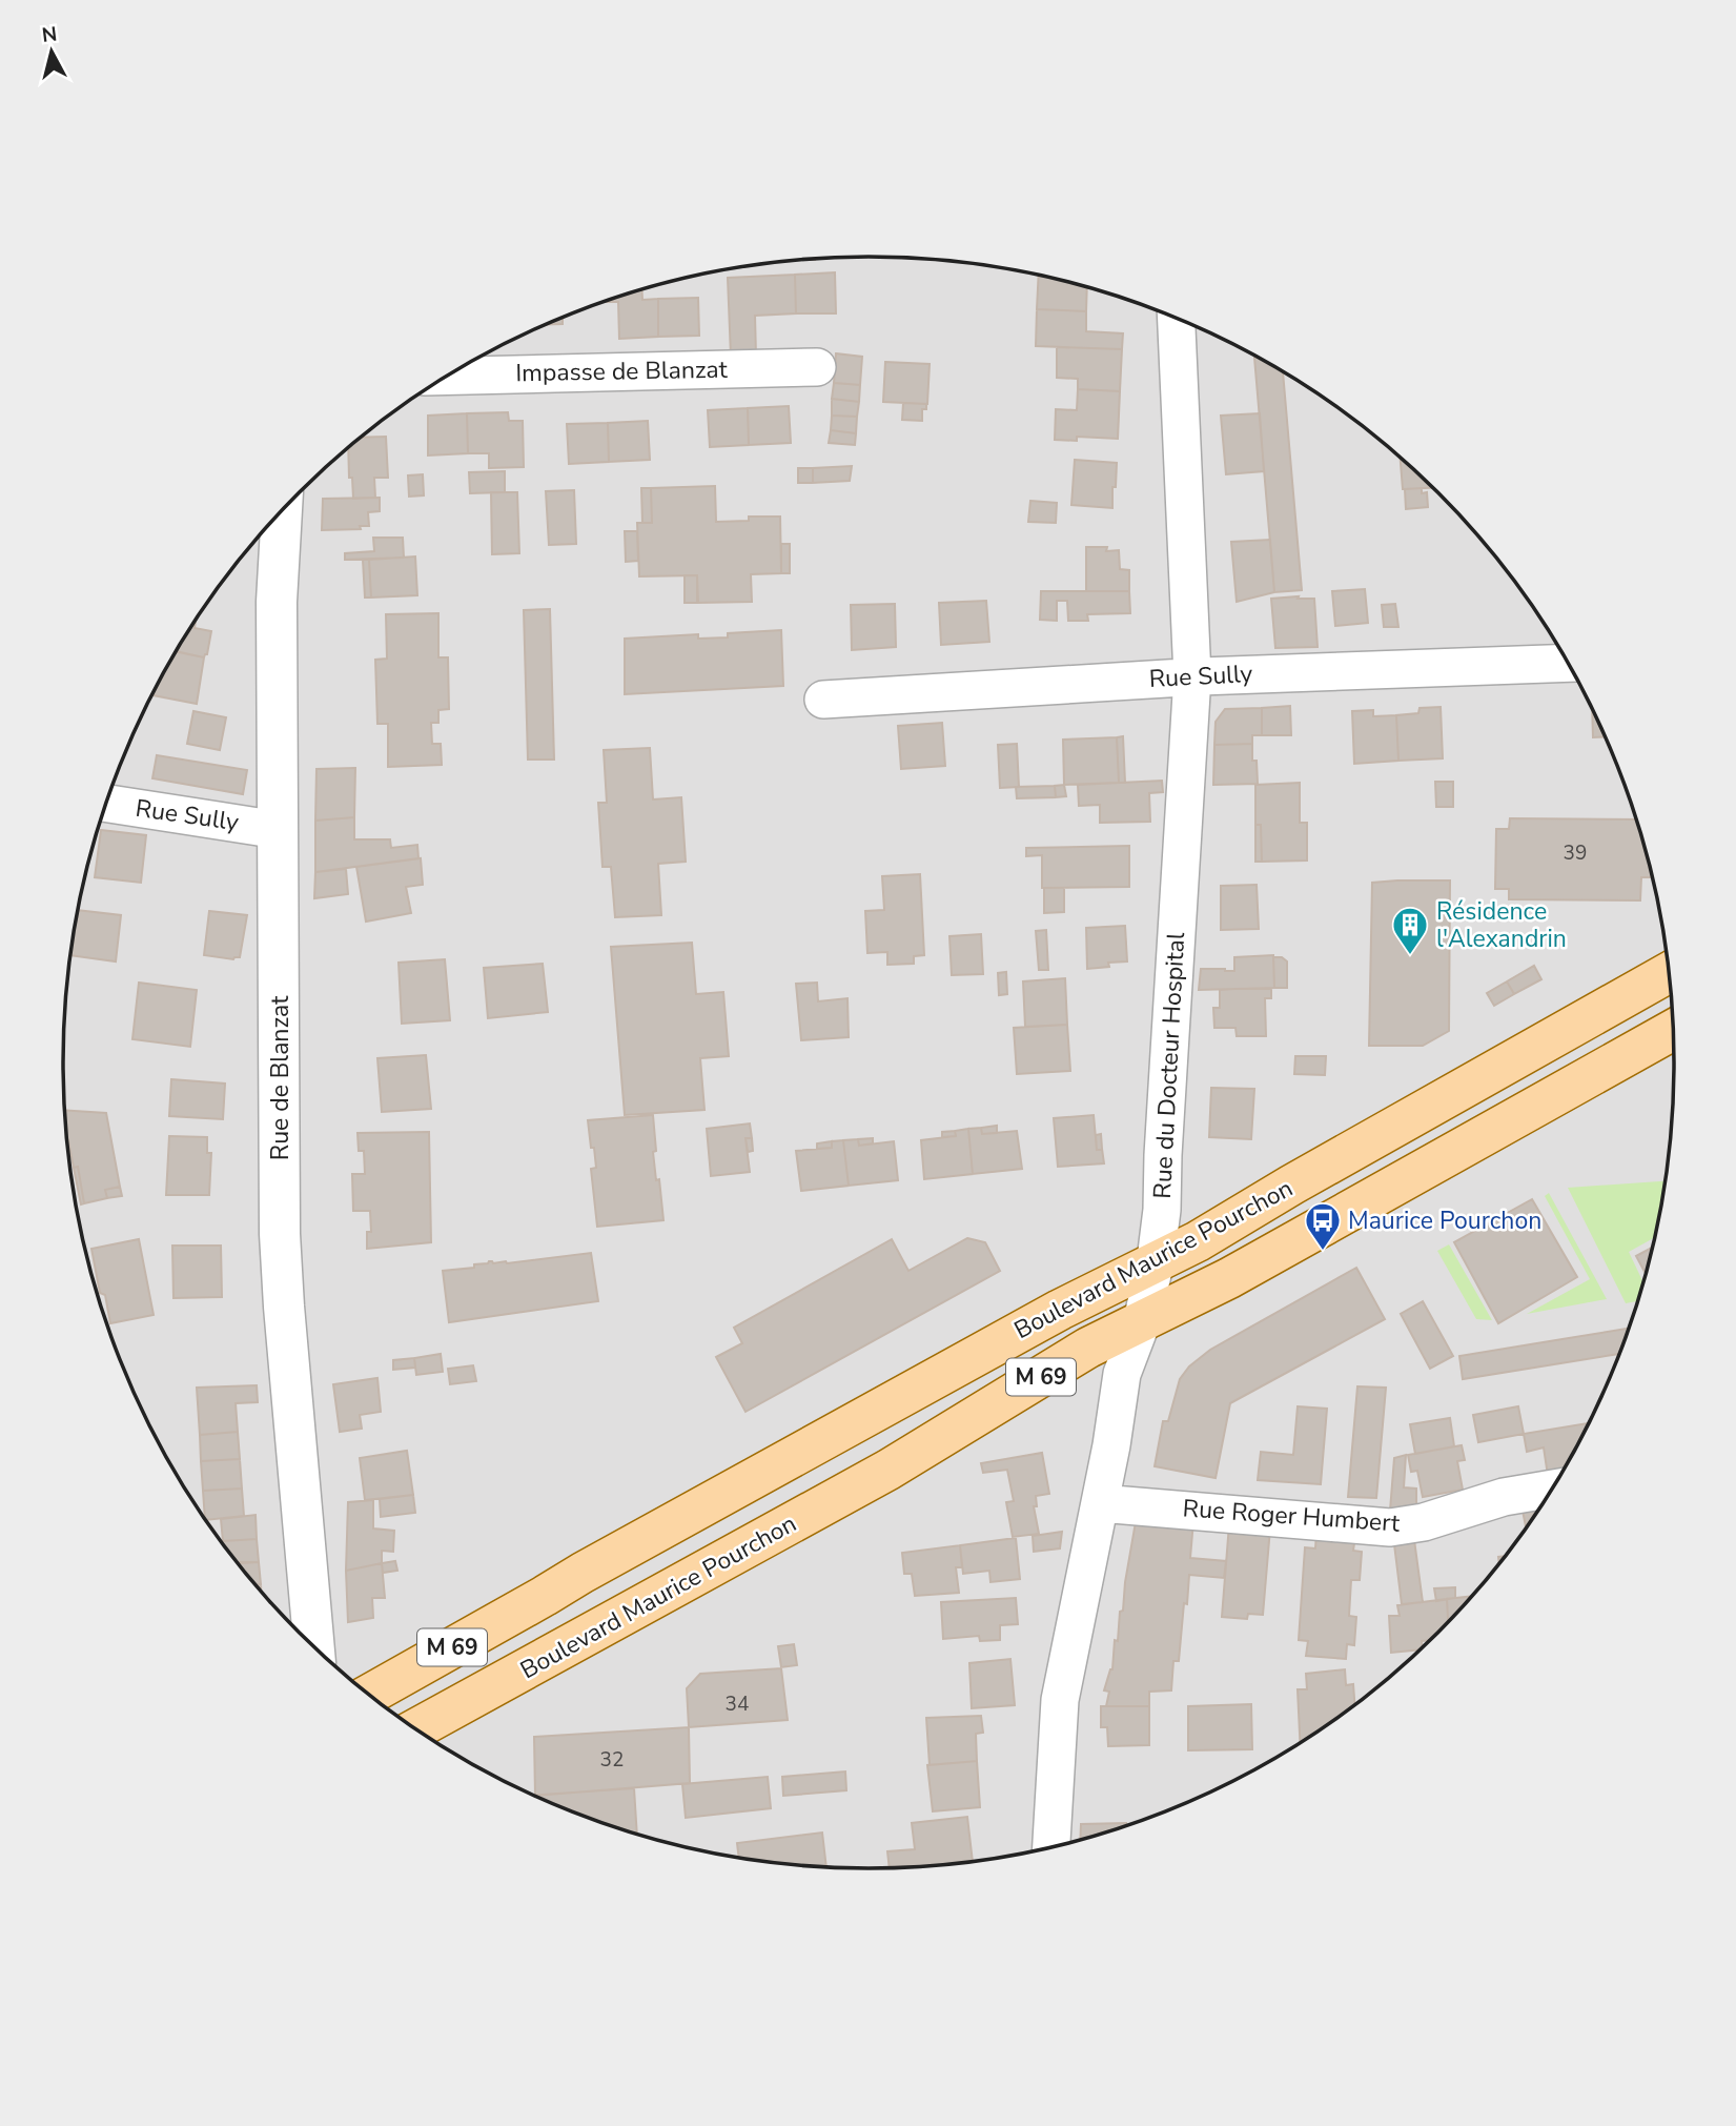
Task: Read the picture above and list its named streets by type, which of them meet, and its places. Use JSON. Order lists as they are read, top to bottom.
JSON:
{
  "streets": {
    "main road": ["Boulevard Maurice Pourchon", "M 69"],
    "street": [
      "Impasse de Blanzat",
      "Rue Sully",
      "Rue du Docteur Hospital",
      "Rue de Blanzat",
      "Rue Roger Humbert"
    ]
  },
  "crossings": [
    ["Rue Sully", "Rue du Docteur Hospital"],
    ["Rue Sully", "Rue de Blanzat"],
    ["Rue du Docteur Hospital", "Boulevard Maurice Pourchon"],
    ["Rue du Docteur Hospital", "Rue Roger Humbert"]
  ],
  "places": {
    "building": ["Résidence l'Alexandrin"],
    "bus stop": ["Maurice Pourchon"]
  },
  "house_numbers": ["39", "34", "32"],
  "north": "top"
}
